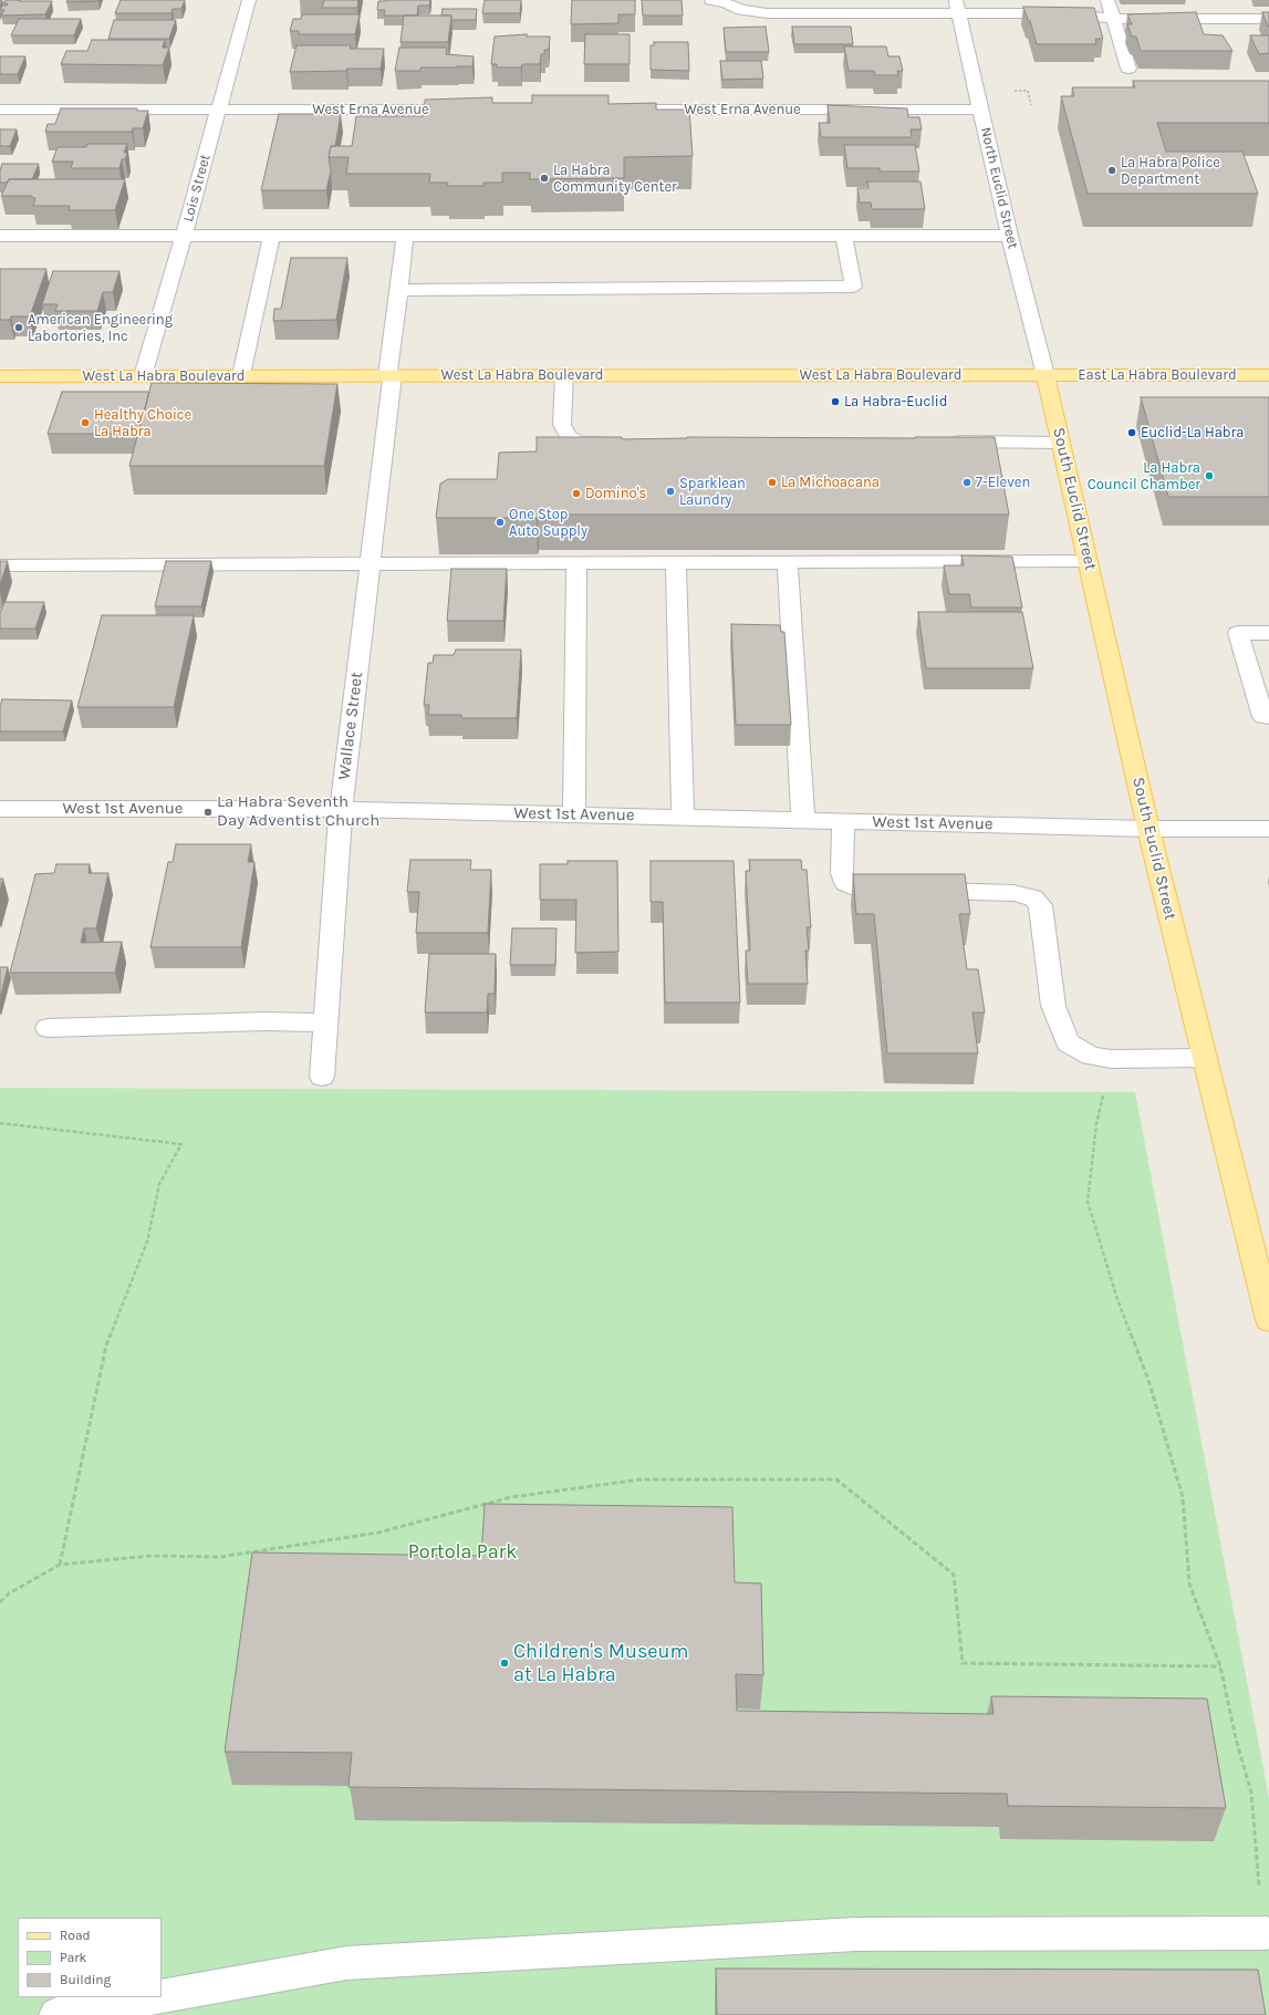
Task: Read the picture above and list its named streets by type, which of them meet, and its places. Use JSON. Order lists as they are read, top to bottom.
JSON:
{
  "streets": {
    "main road": ["West La Habra Boulevard", "East La Habra Boulevard", "South Euclid Street"],
    "street": [
      "West Erna Avenue",
      "Lois Street",
      "North Euclid Street",
      "Wallace Street",
      "West 1st Avenue"
    ]
  },
  "crossings": [
    ["West Erna Avenue", "Lois Street"],
    ["West Erna Avenue", "North Euclid Street"],
    ["Lois Street", "West La Habra Boulevard"],
    ["North Euclid Street", "West La Habra Boulevard"],
    ["North Euclid Street", "East La Habra Boulevard"],
    ["North Euclid Street", "South Euclid Street"],
    ["West La Habra Boulevard", "East La Habra Boulevard"],
    ["West La Habra Boulevard", "South Euclid Street"],
    ["West La Habra Boulevard", "Wallace Street"],
    ["East La Habra Boulevard", "South Euclid Street"],
    ["South Euclid Street", "West 1st Avenue"],
    ["Wallace Street", "West 1st Avenue"]
  ],
  "parks": ["Portola Park"],
  "places": [
    "La Habra Police Department",
    "La Habra Community Center",
    "American Engineering Labortories, Inc",
    "La Habra-Euclid",
    "Healthy Choice La Habra",
    "Euclid-La Habra",
    "La Habra Council Chamber",
    "La Michoacana",
    "7-Eleven",
    "Sparklean Laundry",
    "Domino's",
    "One Stop Auto Supply",
    "La Habra Seventh Day Adventist Church",
    "Children's Museum at La Habra"
  ],
  "legend": ["Road", "Park", "Building"]
}
